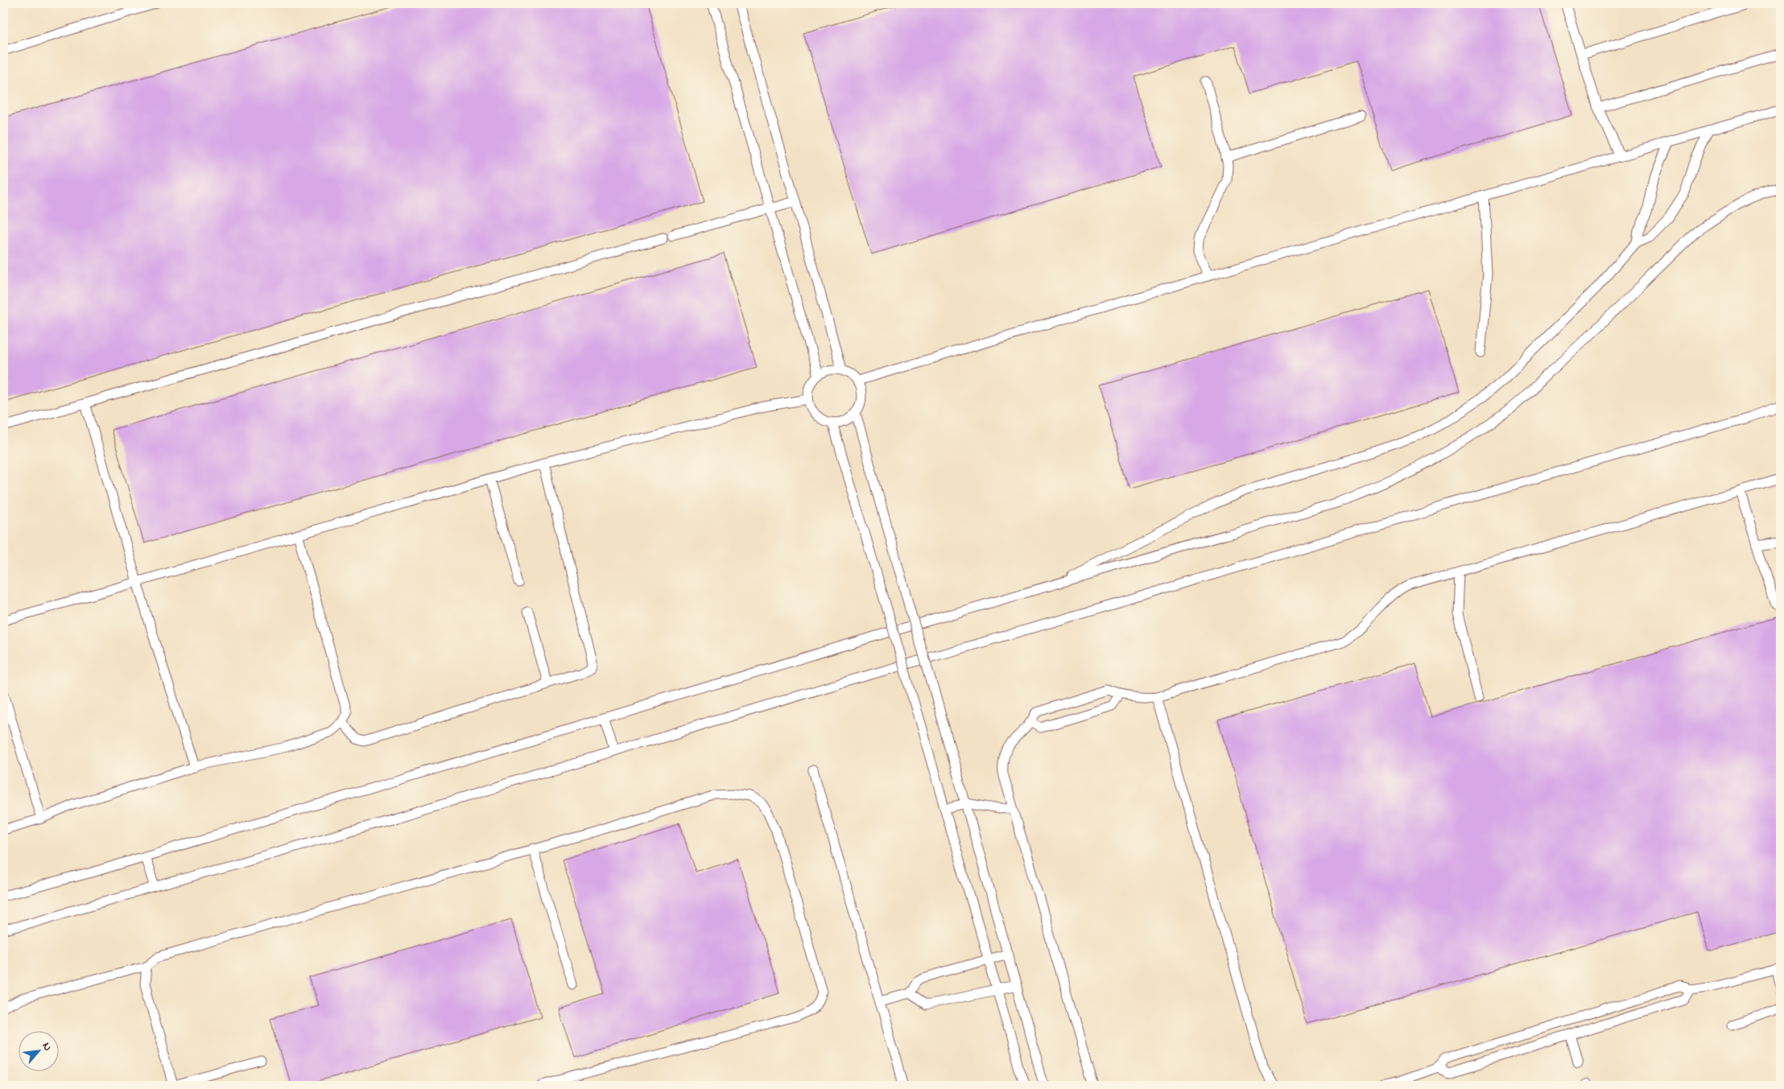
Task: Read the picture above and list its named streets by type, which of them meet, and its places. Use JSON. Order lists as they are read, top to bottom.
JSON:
{
  "north": "top right"
}
